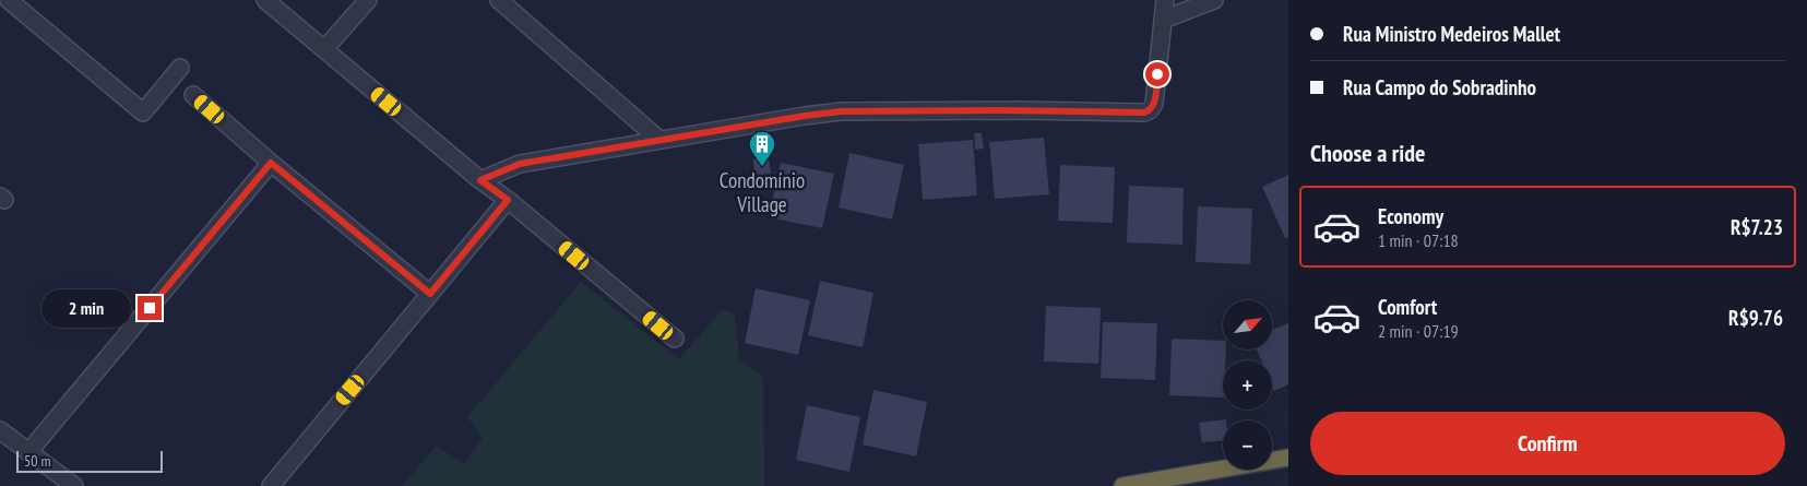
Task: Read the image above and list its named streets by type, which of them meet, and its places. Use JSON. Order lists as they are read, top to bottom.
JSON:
{
  "places": {
    "building": ["Condomínio Village"]
  },
  "scale_bar": "50 m",
  "north": "top right",
  "page": {
    "banner": ["Rua Ministro Medeiros Mallet", "Rua Campo do Sobradinho"],
    "heading": "Choose a ride",
    "list": [
      {
        "name": "Economy",
        "note": "1 min · 07:18",
        "value": "R$7.23"
      },
      {
        "name": "Comfort",
        "note": "2 min · 07:19",
        "value": "R$9.76"
      }
    ],
    "bubble": "2 min",
    "map_buttons": ["+", "−"],
    "buttons": "Confirm",
    "scale": "50 m"
  }
}
